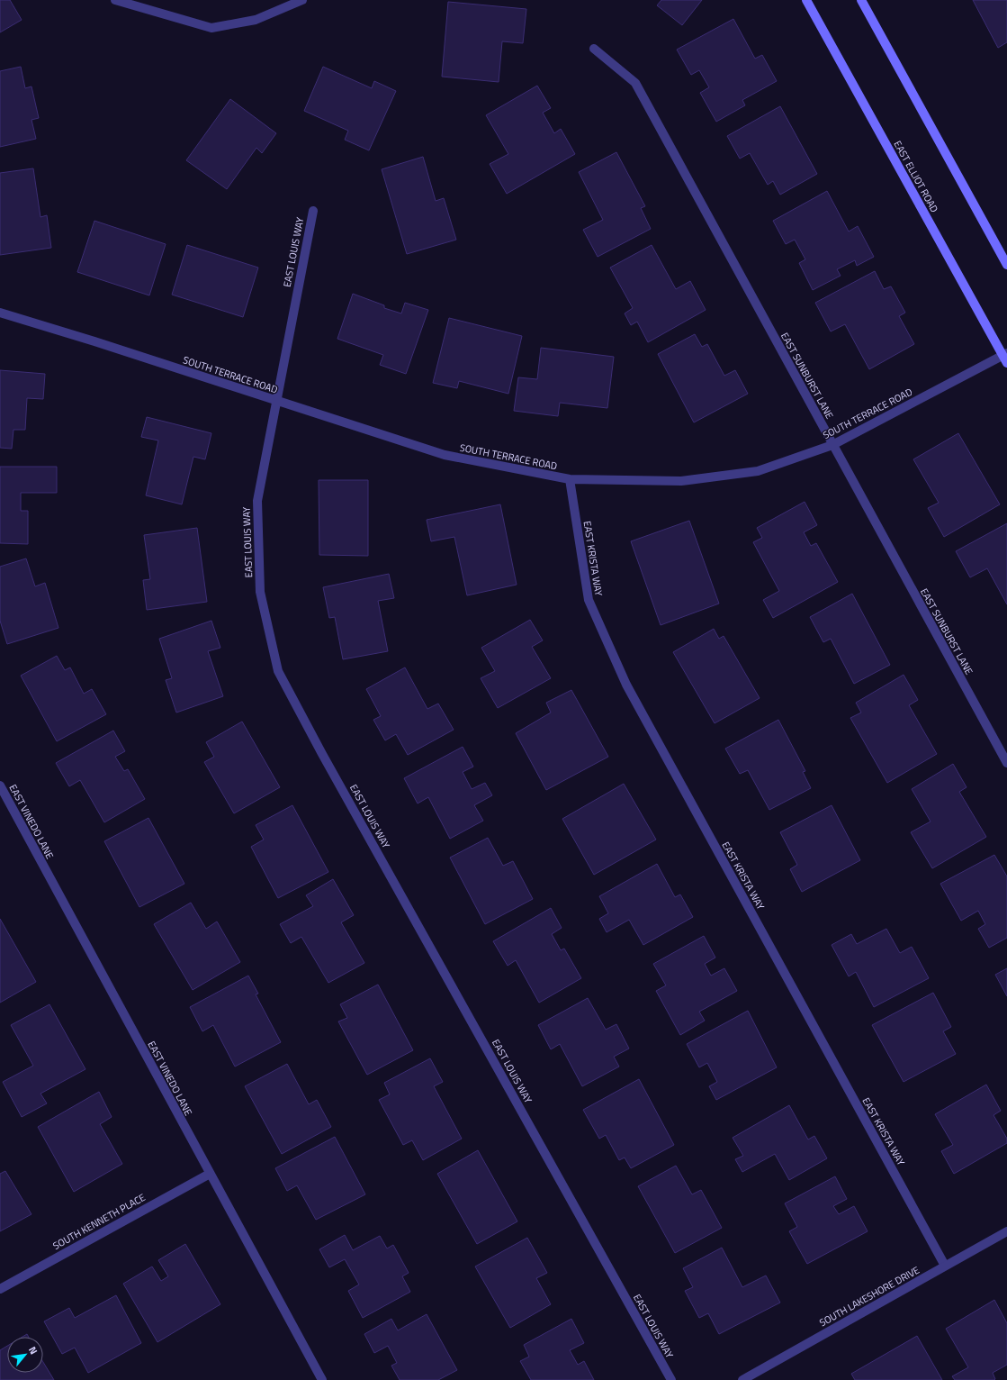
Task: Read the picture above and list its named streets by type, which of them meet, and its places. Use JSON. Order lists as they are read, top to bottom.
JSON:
{
  "streets": {
    "main road": ["EAST ELLIOT ROAD"],
    "street": [
      "EAST LOUIS WAY",
      "SOUTH TERRACE ROAD",
      "EAST SUNBURST LANE",
      "EAST KRISTA WAY",
      "EAST VINEDO LANE",
      "SOUTH KENNETH PLACE",
      "SOUTH LAKESHORE DRIVE"
    ]
  },
  "crossings": [
    ["EAST ELLIOT ROAD", "SOUTH TERRACE ROAD"],
    ["EAST LOUIS WAY", "SOUTH TERRACE ROAD"],
    ["SOUTH TERRACE ROAD", "EAST SUNBURST LANE"],
    ["SOUTH TERRACE ROAD", "EAST KRISTA WAY"],
    ["EAST KRISTA WAY", "SOUTH LAKESHORE DRIVE"],
    ["EAST VINEDO LANE", "SOUTH KENNETH PLACE"]
  ],
  "north": "top right"
}
